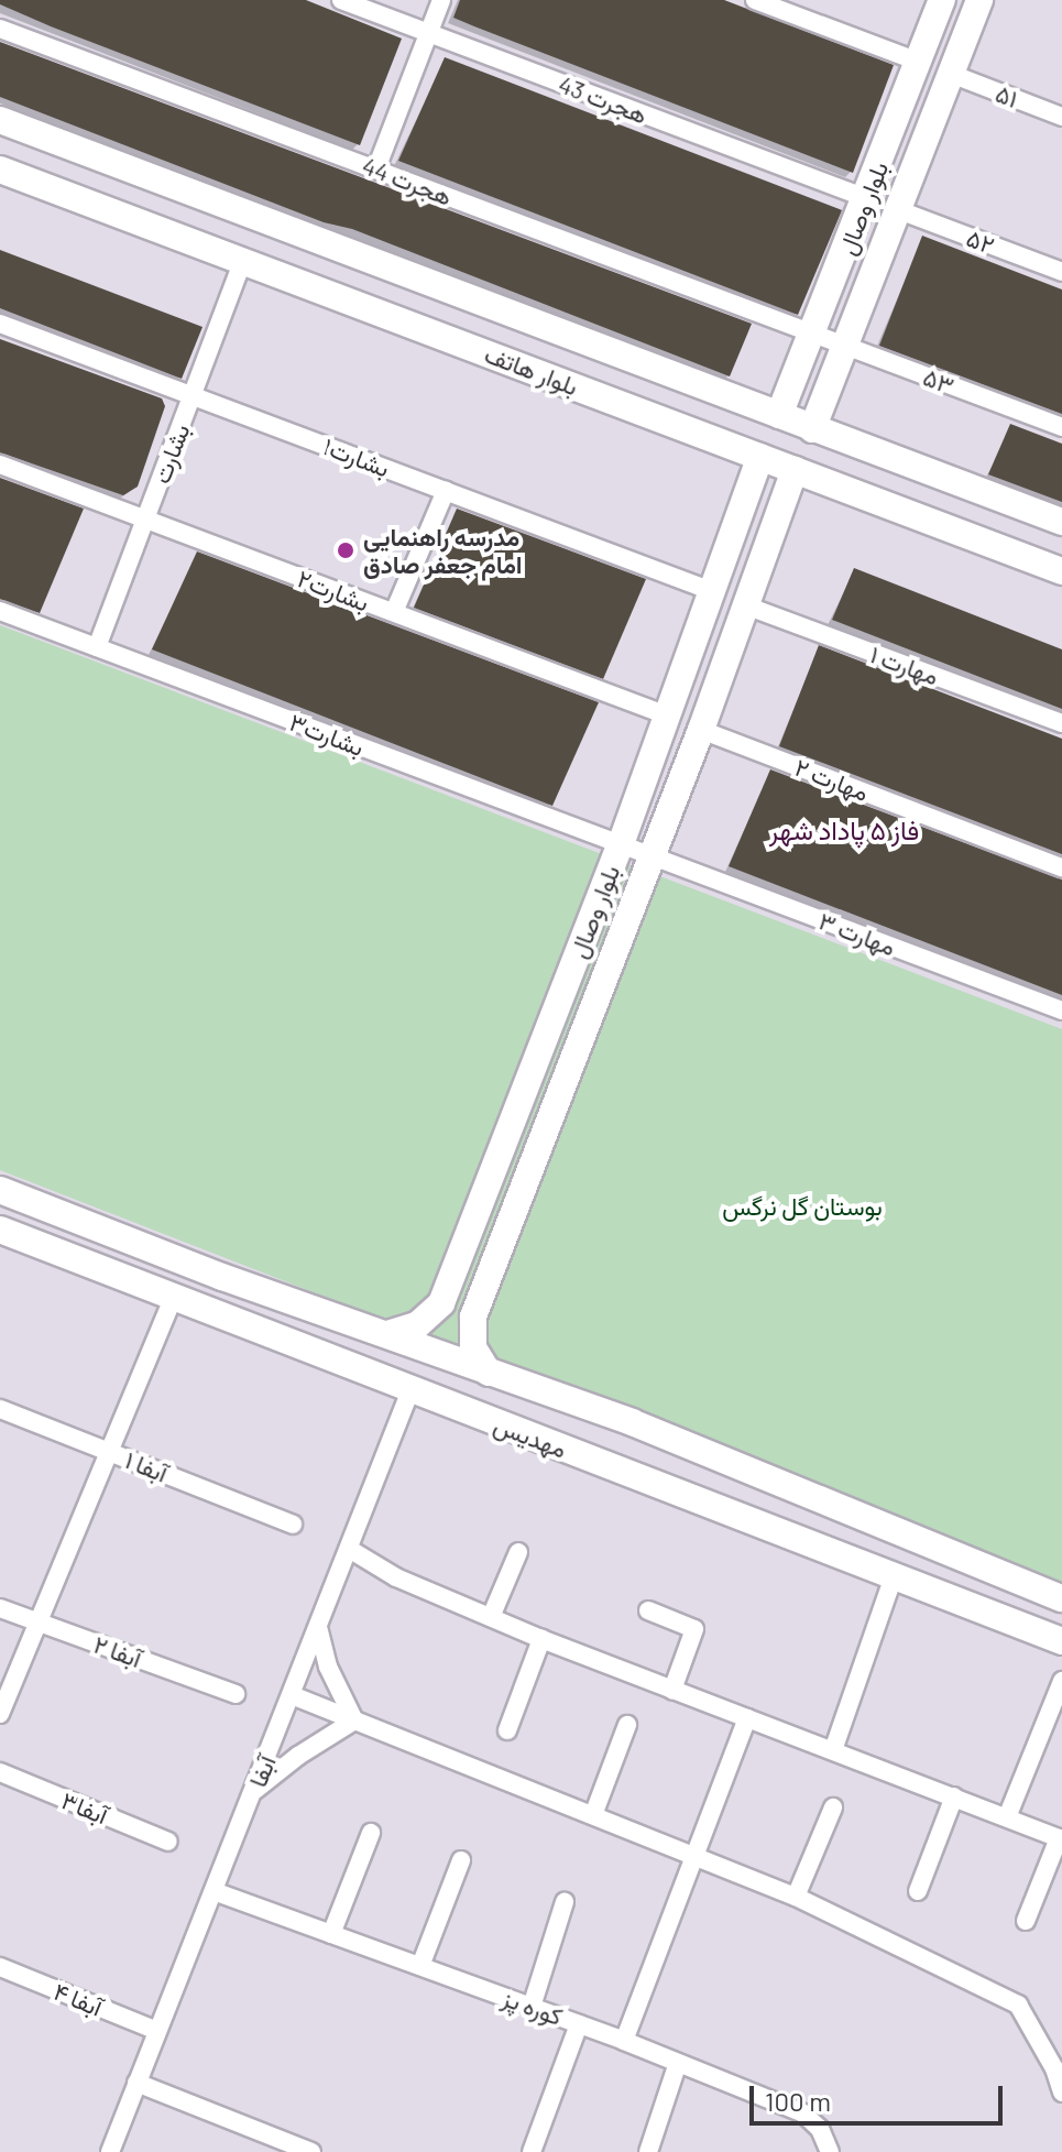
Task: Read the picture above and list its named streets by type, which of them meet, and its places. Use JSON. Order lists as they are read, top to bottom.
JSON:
{
  "streets": {
    "street": [
      "۵۱",
      "هجرت 43",
      "هجرت 44",
      "بلوار وصال",
      "۵۲",
      "بلوار هاتف",
      "۵۳",
      "بشارت",
      "بشارت۱",
      "بشارت۲",
      "مهارت ۱",
      "بشارت۳",
      "مهارت ۲",
      "مهارت ۳",
      "مهدیس",
      "آبفا ۱",
      "آبفا ۲",
      "آبفا",
      "آبفا۳",
      "آبفا ۴",
      "کوره پز"
    ]
  },
  "crossings": [
    ["۵۱", "بلوار وصال"],
    ["هجرت 43", "بلوار وصال"],
    ["هجرت 44", "بلوار وصال"],
    ["هجرت 44", "۵۳"],
    ["بلوار وصال", "۵۲"],
    ["بلوار وصال", "بلوار هاتف"],
    ["بلوار وصال", "۵۳"],
    ["بلوار وصال", "بشارت۱"],
    ["بلوار وصال", "بشارت۲"],
    ["بلوار وصال", "مهارت ۱"],
    ["بلوار وصال", "بشارت۳"],
    ["بلوار وصال", "مهارت ۲"],
    ["بلوار وصال", "مهارت ۳"],
    ["بلوار وصال", "مهدیس"],
    ["بلوار هاتف", "بشارت"],
    ["بشارت", "بشارت۱"],
    ["بشارت", "بشارت۲"],
    ["بشارت", "بشارت۳"],
    ["بشارت۳", "مهارت ۳"],
    ["مهدیس", "آبفا"],
    ["آبفا", "آبفا ۴"],
    ["آبفا", "کوره پز"]
  ],
  "districts": ["فاز ۵ پاداد شهر"],
  "parks": ["بوستان گل نرگس"],
  "places": ["مدرسه راهنمایی امام جعفر صادق"],
  "scale_bar": "100 m"
}
